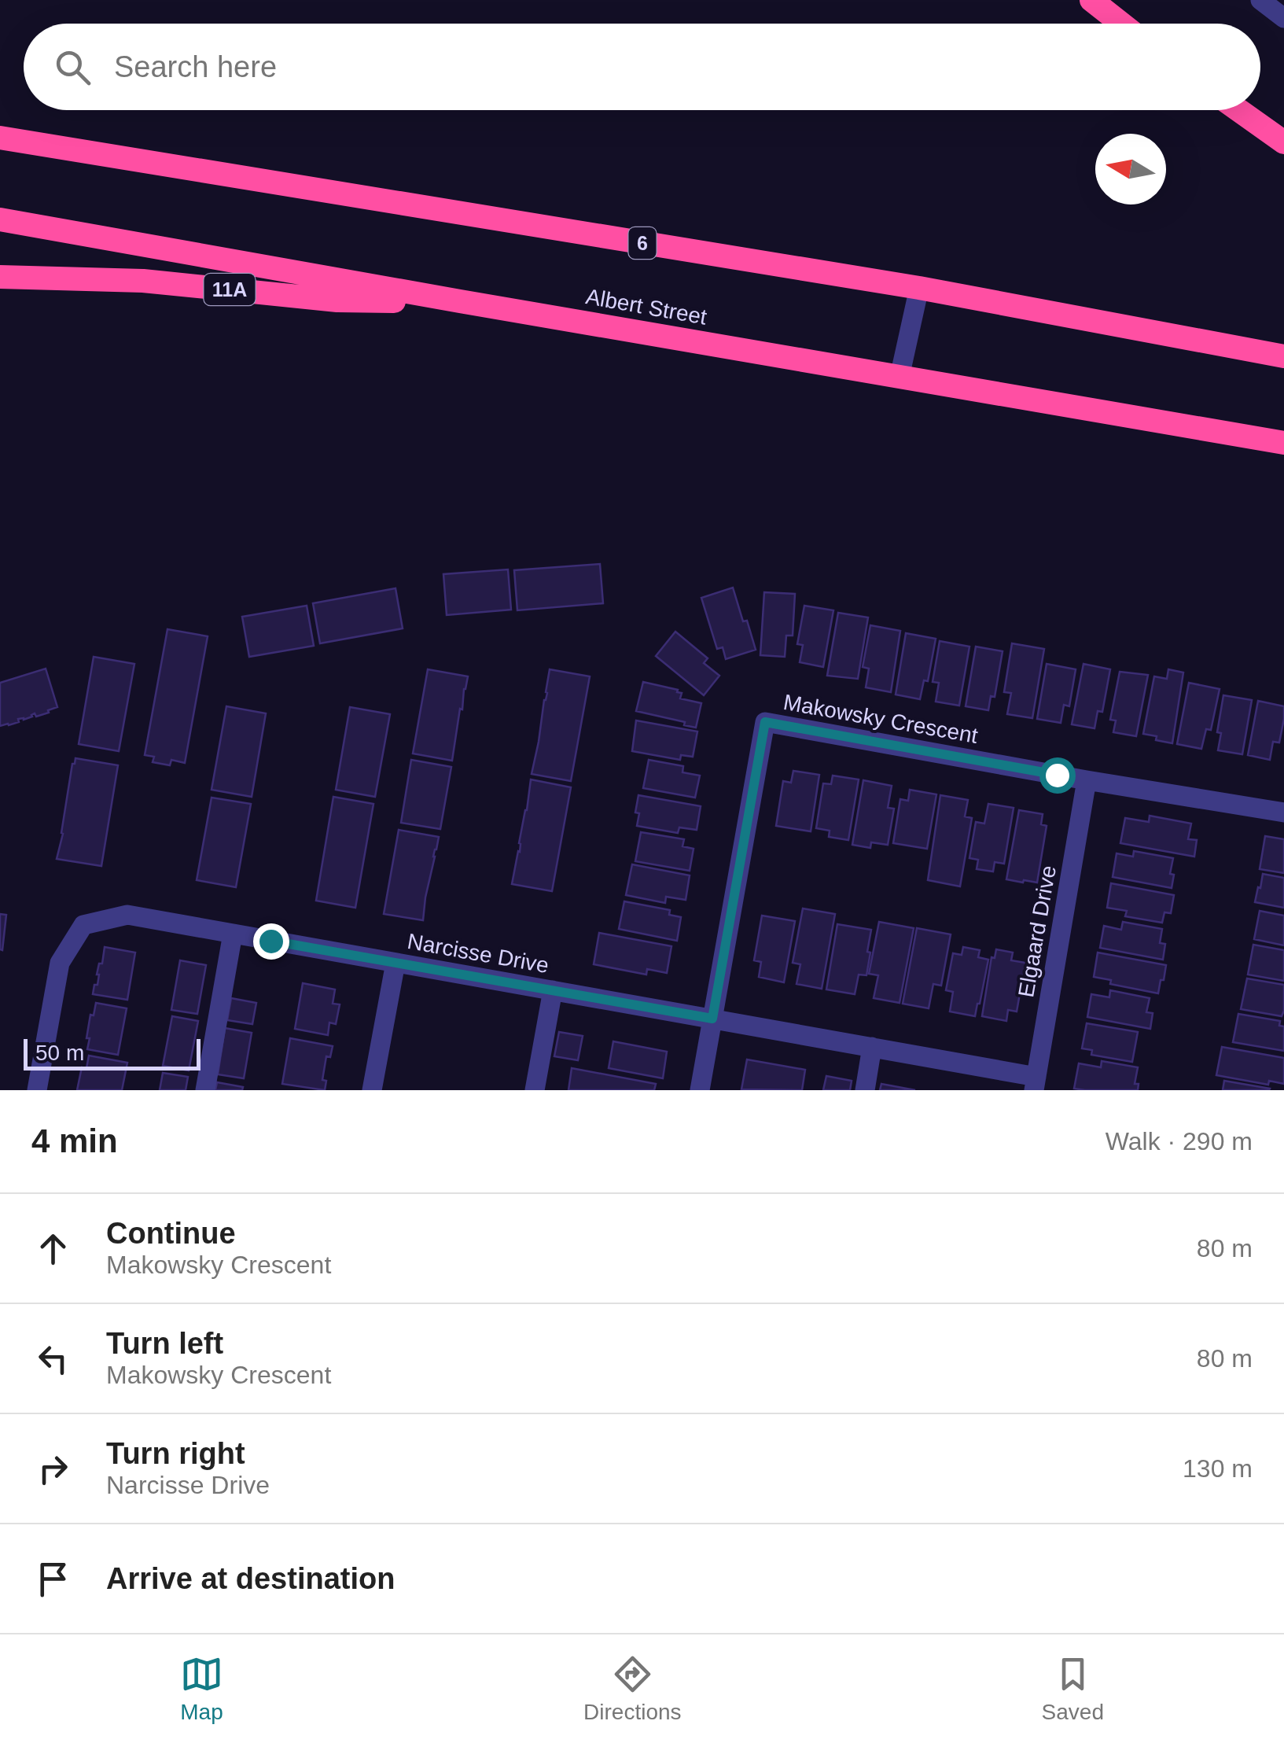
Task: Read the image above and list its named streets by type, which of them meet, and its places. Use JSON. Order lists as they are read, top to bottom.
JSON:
{
  "streets": {
    "highway": ["6", "11A", "Albert Street"],
    "street": ["Makowsky Crescent", "Elgaard Drive", "Narcisse Drive"]
  },
  "crossings": [
    ["11A", "Albert Street"],
    ["Makowsky Crescent", "Elgaard Drive"],
    ["Makowsky Crescent", "Narcisse Drive"],
    ["Elgaard Drive", "Narcisse Drive"]
  ],
  "scale_bar": "50 m",
  "north": "left",
  "page": {
    "search": "Search here",
    "scale": "50 m",
    "heading": ["4 min", "Walk · 290 m"],
    "list": [
      ["Continue", "Makowsky Crescent", "80 m"],
      ["Turn left", "Makowsky Crescent", "80 m"],
      ["Turn right", "Narcisse Drive", "130 m"],
      "Arrive at destination"
    ],
    "nav": ["Map", "Directions", "Saved"]
  }
}
